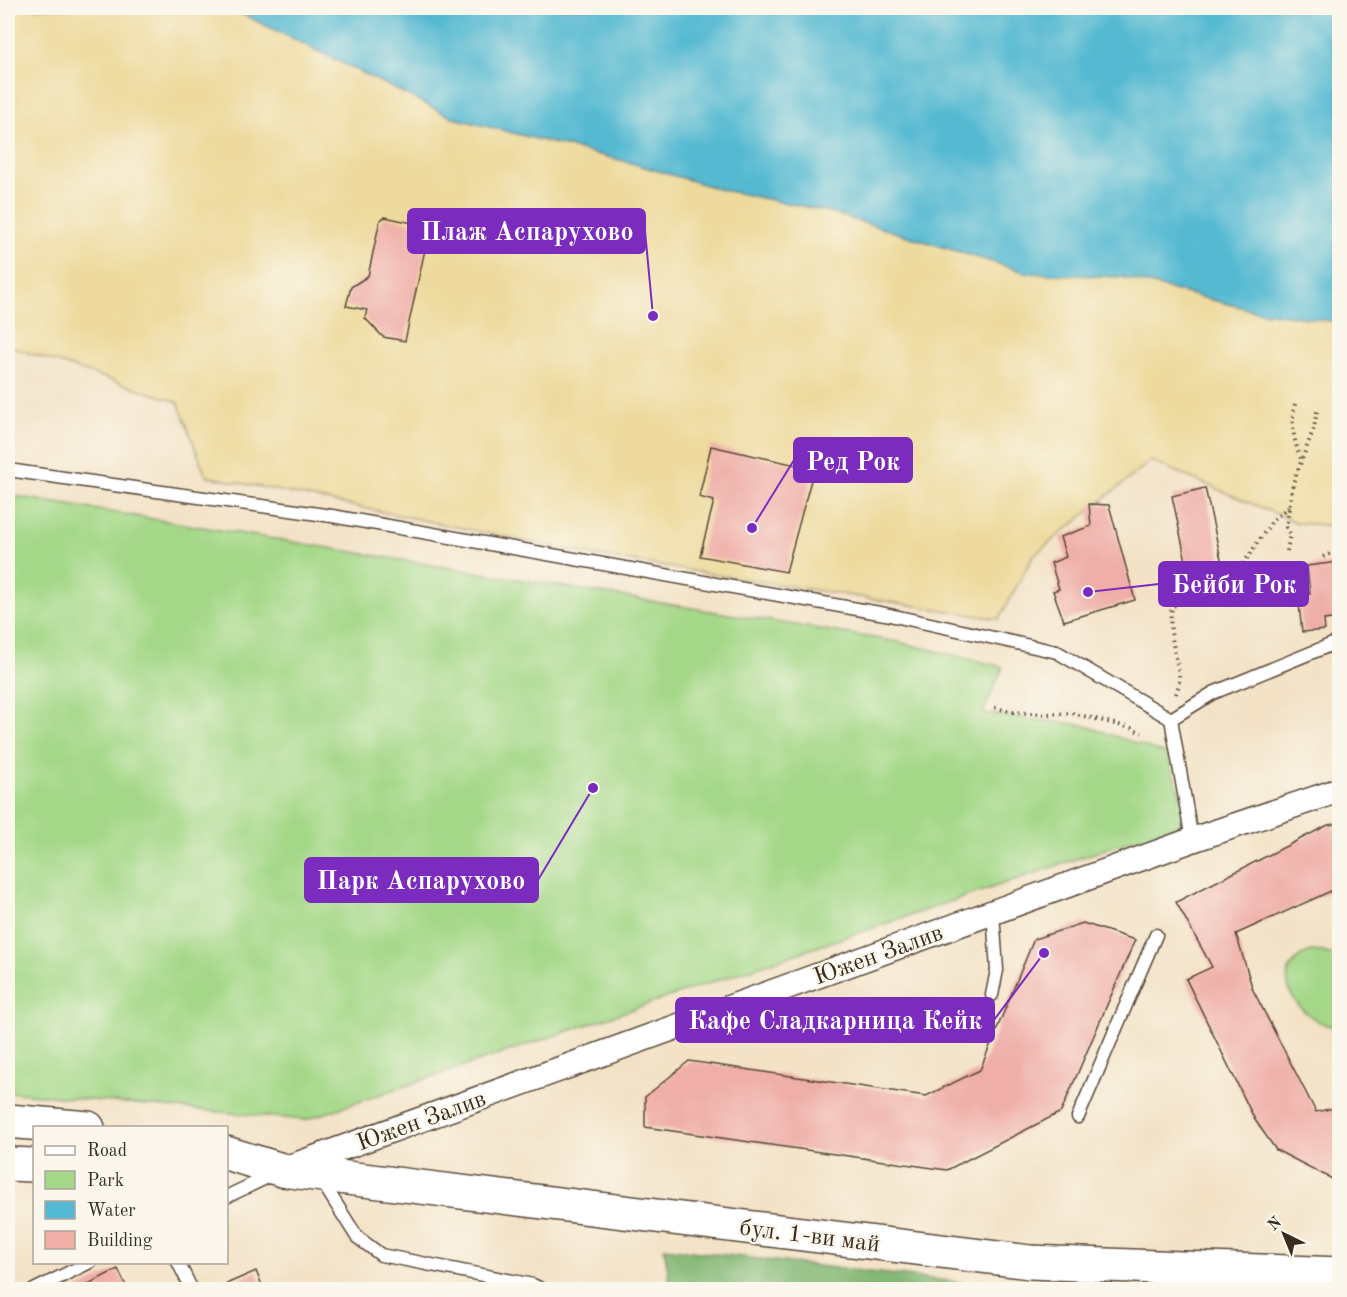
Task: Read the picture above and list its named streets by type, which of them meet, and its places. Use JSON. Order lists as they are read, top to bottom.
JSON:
{
  "streets": {
    "main road": ["бул. 1-ви май"],
    "street": ["Южен Залив"]
  },
  "crossings": [
    ["Южен Залив", "бул. 1-ви май"]
  ],
  "places": [
    "Плаж Аспарухово",
    "Ред Рок",
    "Бейби Рок",
    "Парк Аспарухово",
    "Кафе Сладкарница Кейк"
  ],
  "legend": [
    "Road",
    "Park",
    "Water",
    "Building"
  ],
  "north": "top left"
}
